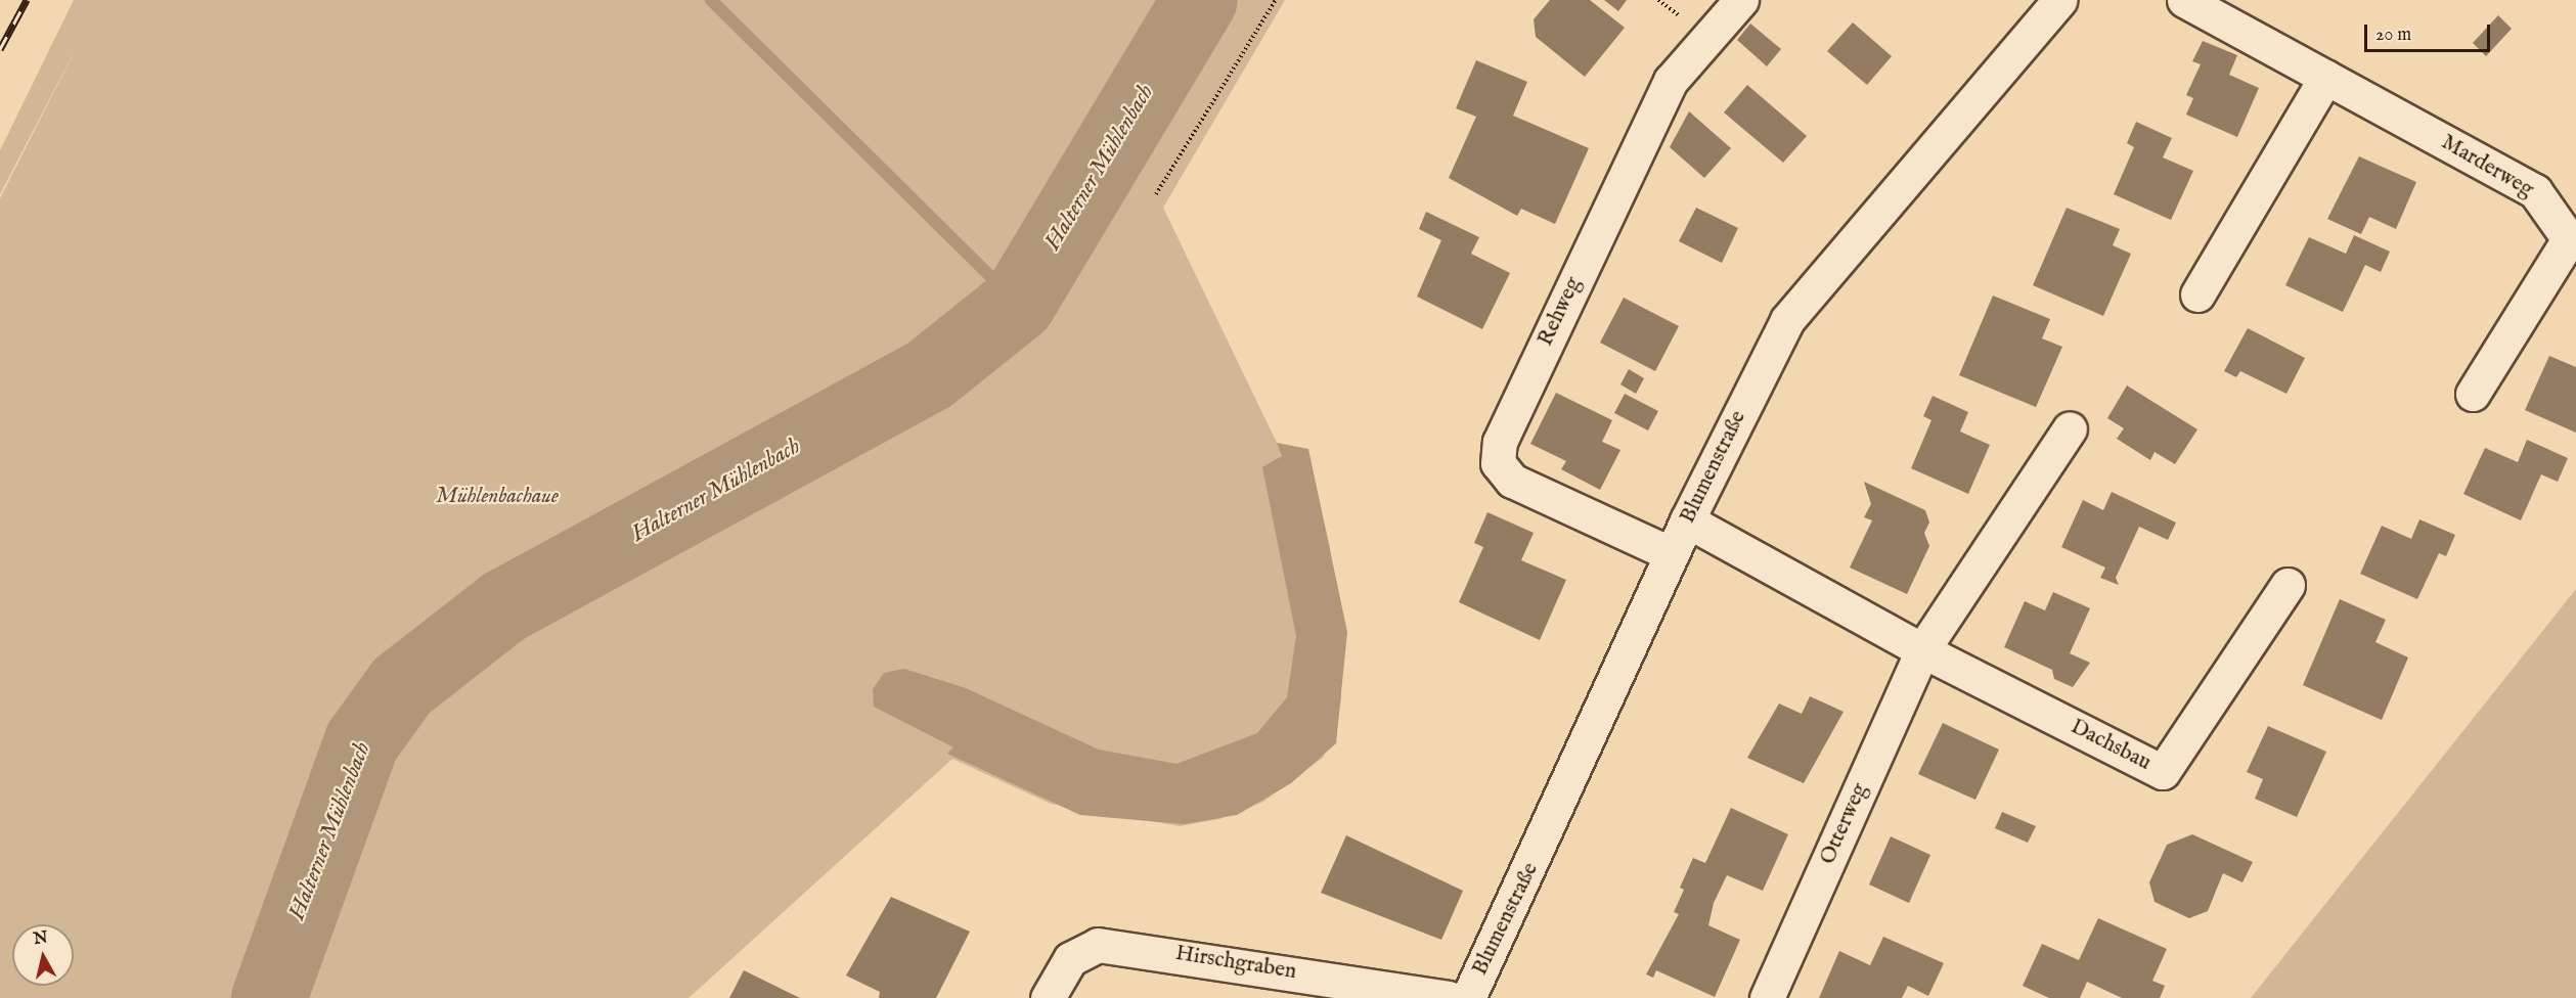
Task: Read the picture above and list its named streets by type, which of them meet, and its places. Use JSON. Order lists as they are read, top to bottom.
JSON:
{
  "streets": {
    "street": [
      "Marderweg",
      "Rehweg",
      "Blumenstraße",
      "Dachsbau",
      "Otterweg",
      "Hirschgraben"
    ]
  },
  "crossings": [
    ["Rehweg", "Blumenstraße"],
    ["Blumenstraße", "Dachsbau"],
    ["Dachsbau", "Otterweg"]
  ],
  "water": ["Halterner Mühlenbach"],
  "parks": ["Mühlenbachaue"],
  "scale_bar": "20 m",
  "north": "top"
}
